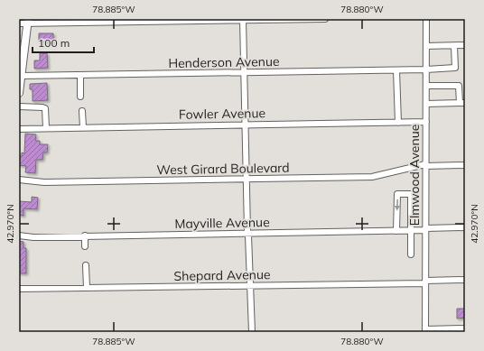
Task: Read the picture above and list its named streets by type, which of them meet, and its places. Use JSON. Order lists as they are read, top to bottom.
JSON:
{
  "streets": {
    "street": [
      "Henderson Avenue",
      "Fowler Avenue",
      "West Girard Boulevard",
      "Elmwood Avenue",
      "Mayville Avenue",
      "Shepard Avenue"
    ]
  },
  "crossings": [
    ["Henderson Avenue", "Elmwood Avenue"],
    ["Fowler Avenue", "Elmwood Avenue"],
    ["West Girard Boulevard", "Elmwood Avenue"],
    ["Elmwood Avenue", "Mayville Avenue"],
    ["Elmwood Avenue", "Shepard Avenue"]
  ],
  "scale_bar": "100 m",
  "coordinates": ["78.885°W", "78.880°W", "42.970°N"]
}
